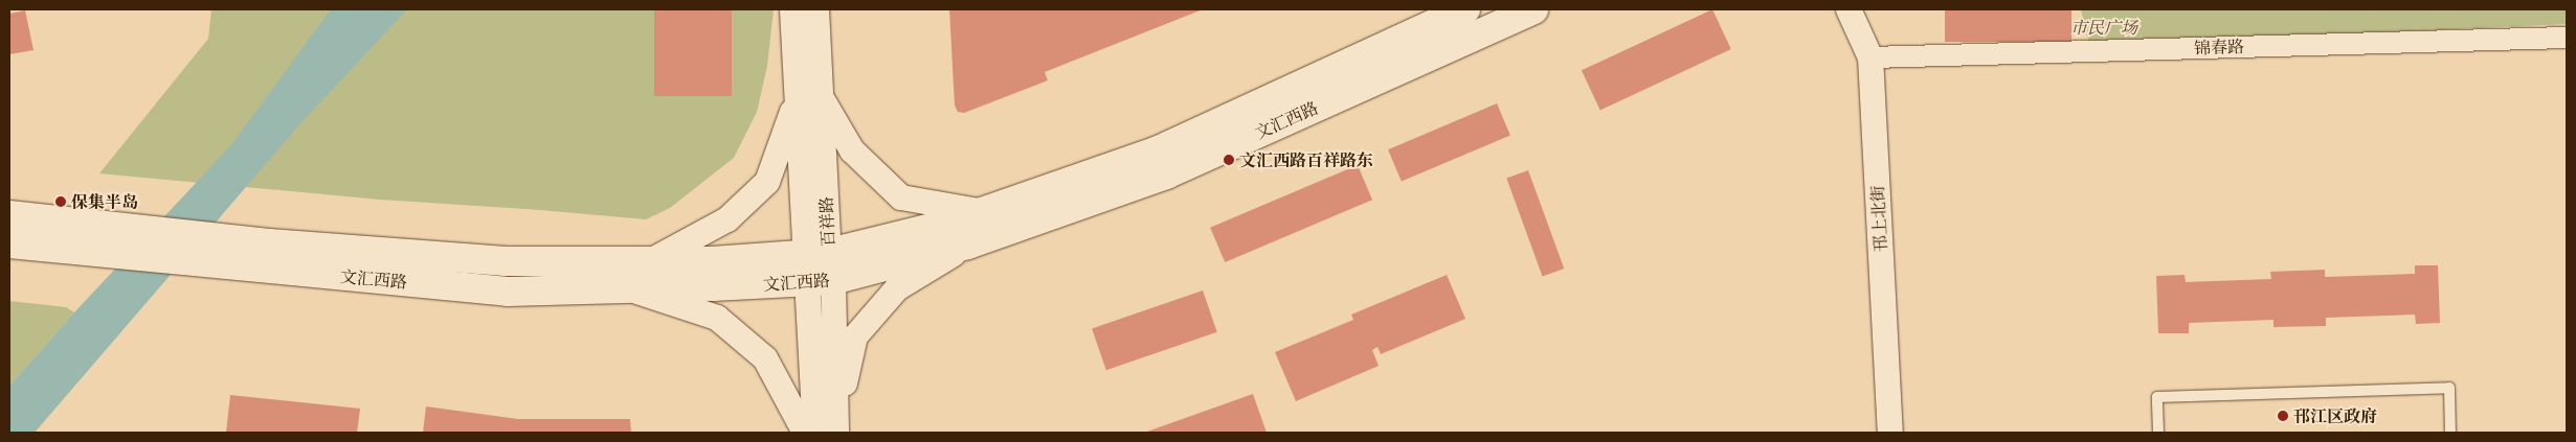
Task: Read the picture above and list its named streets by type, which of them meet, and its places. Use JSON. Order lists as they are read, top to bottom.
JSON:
{
  "streets": {
    "main road": ["文汇西路"],
    "street": ["锦春路", "邗上北街", "百祥路"]
  },
  "crossings": [
    ["锦春路", "邗上北街"],
    ["文汇西路", "百祥路"]
  ],
  "parks": ["市民广场"],
  "places": ["文汇西路百祥路东", "保集半岛", "邗江区政府"]
}
